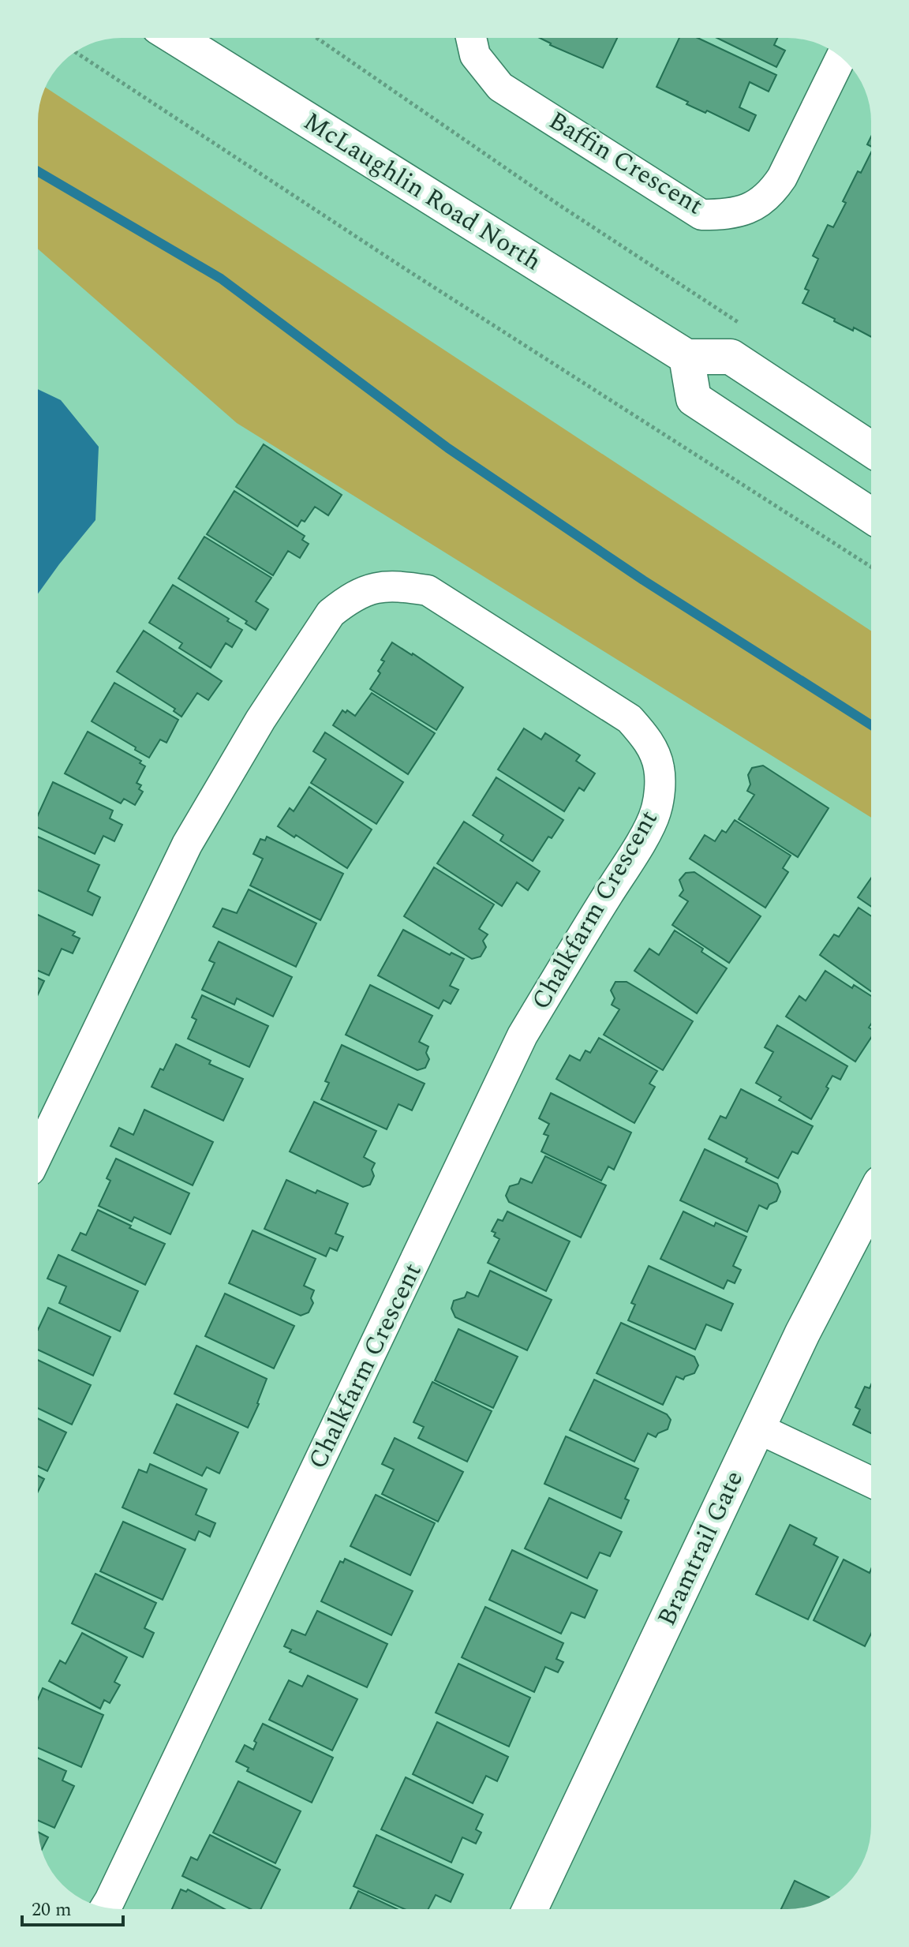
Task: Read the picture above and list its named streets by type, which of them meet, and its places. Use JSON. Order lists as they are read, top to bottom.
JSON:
{
  "streets": {
    "main road": ["McLaughlin Road North", "Bramtrail Gate"],
    "street": ["Baffin Crescent", "Chalkfarm Crescent"]
  },
  "scale_bar": "20 m"
}
